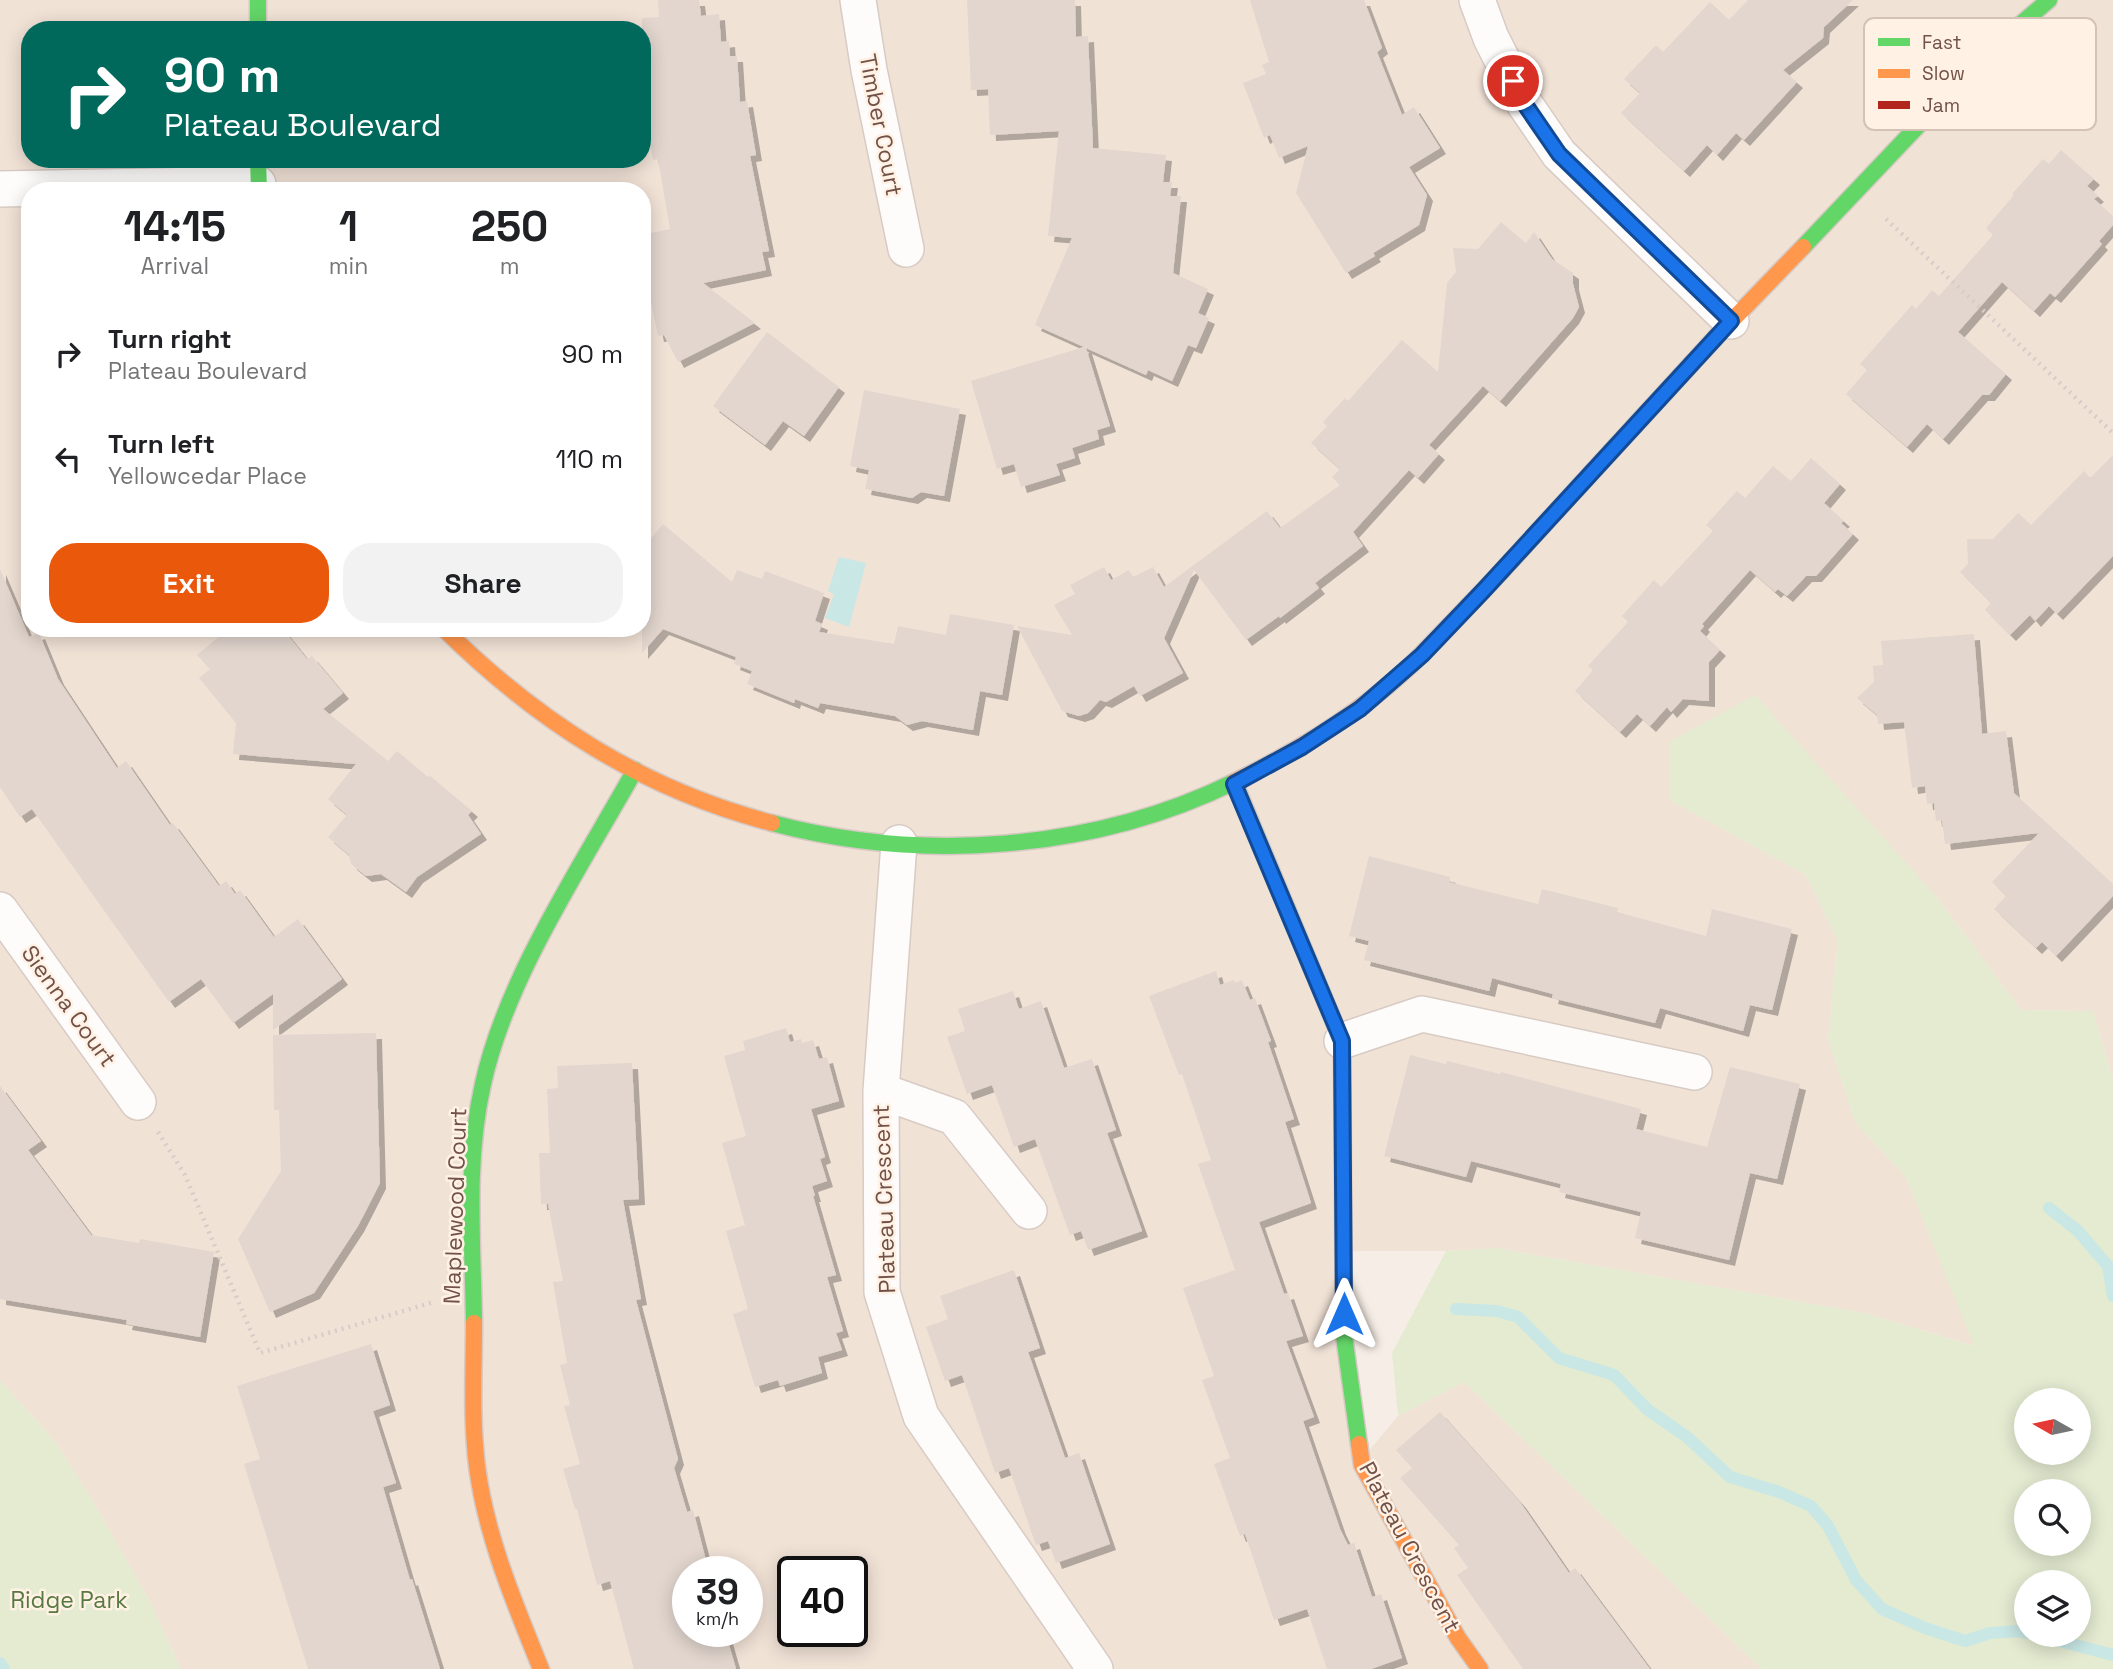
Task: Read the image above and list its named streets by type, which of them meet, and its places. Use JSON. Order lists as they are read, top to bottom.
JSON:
{
  "streets": {
    "street": [
      "Timber Court",
      "Sienna Court",
      "Plateau Crescent",
      "Maplewood Court"
    ]
  },
  "parks": ["Ridge Park"],
  "legend": ["Fast", "Slow", "Jam"],
  "north": "left",
  "page": {
    "turn": ["90 m", "Plateau Boulevard"],
    "eta": [
      "14:15",
      "Arrival",
      "1",
      "min",
      "250",
      "m"
    ],
    "list": [
      {
        "name": "Turn right",
        "note": "Plateau Boulevard",
        "value": "90 m"
      },
      {
        "name": "Turn left",
        "note": "Yellowcedar Place",
        "value": "110 m"
      }
    ],
    "buttons": ["Exit", "Share"],
    "speed": "39 km/h",
    "limit": "40"
  }
}
